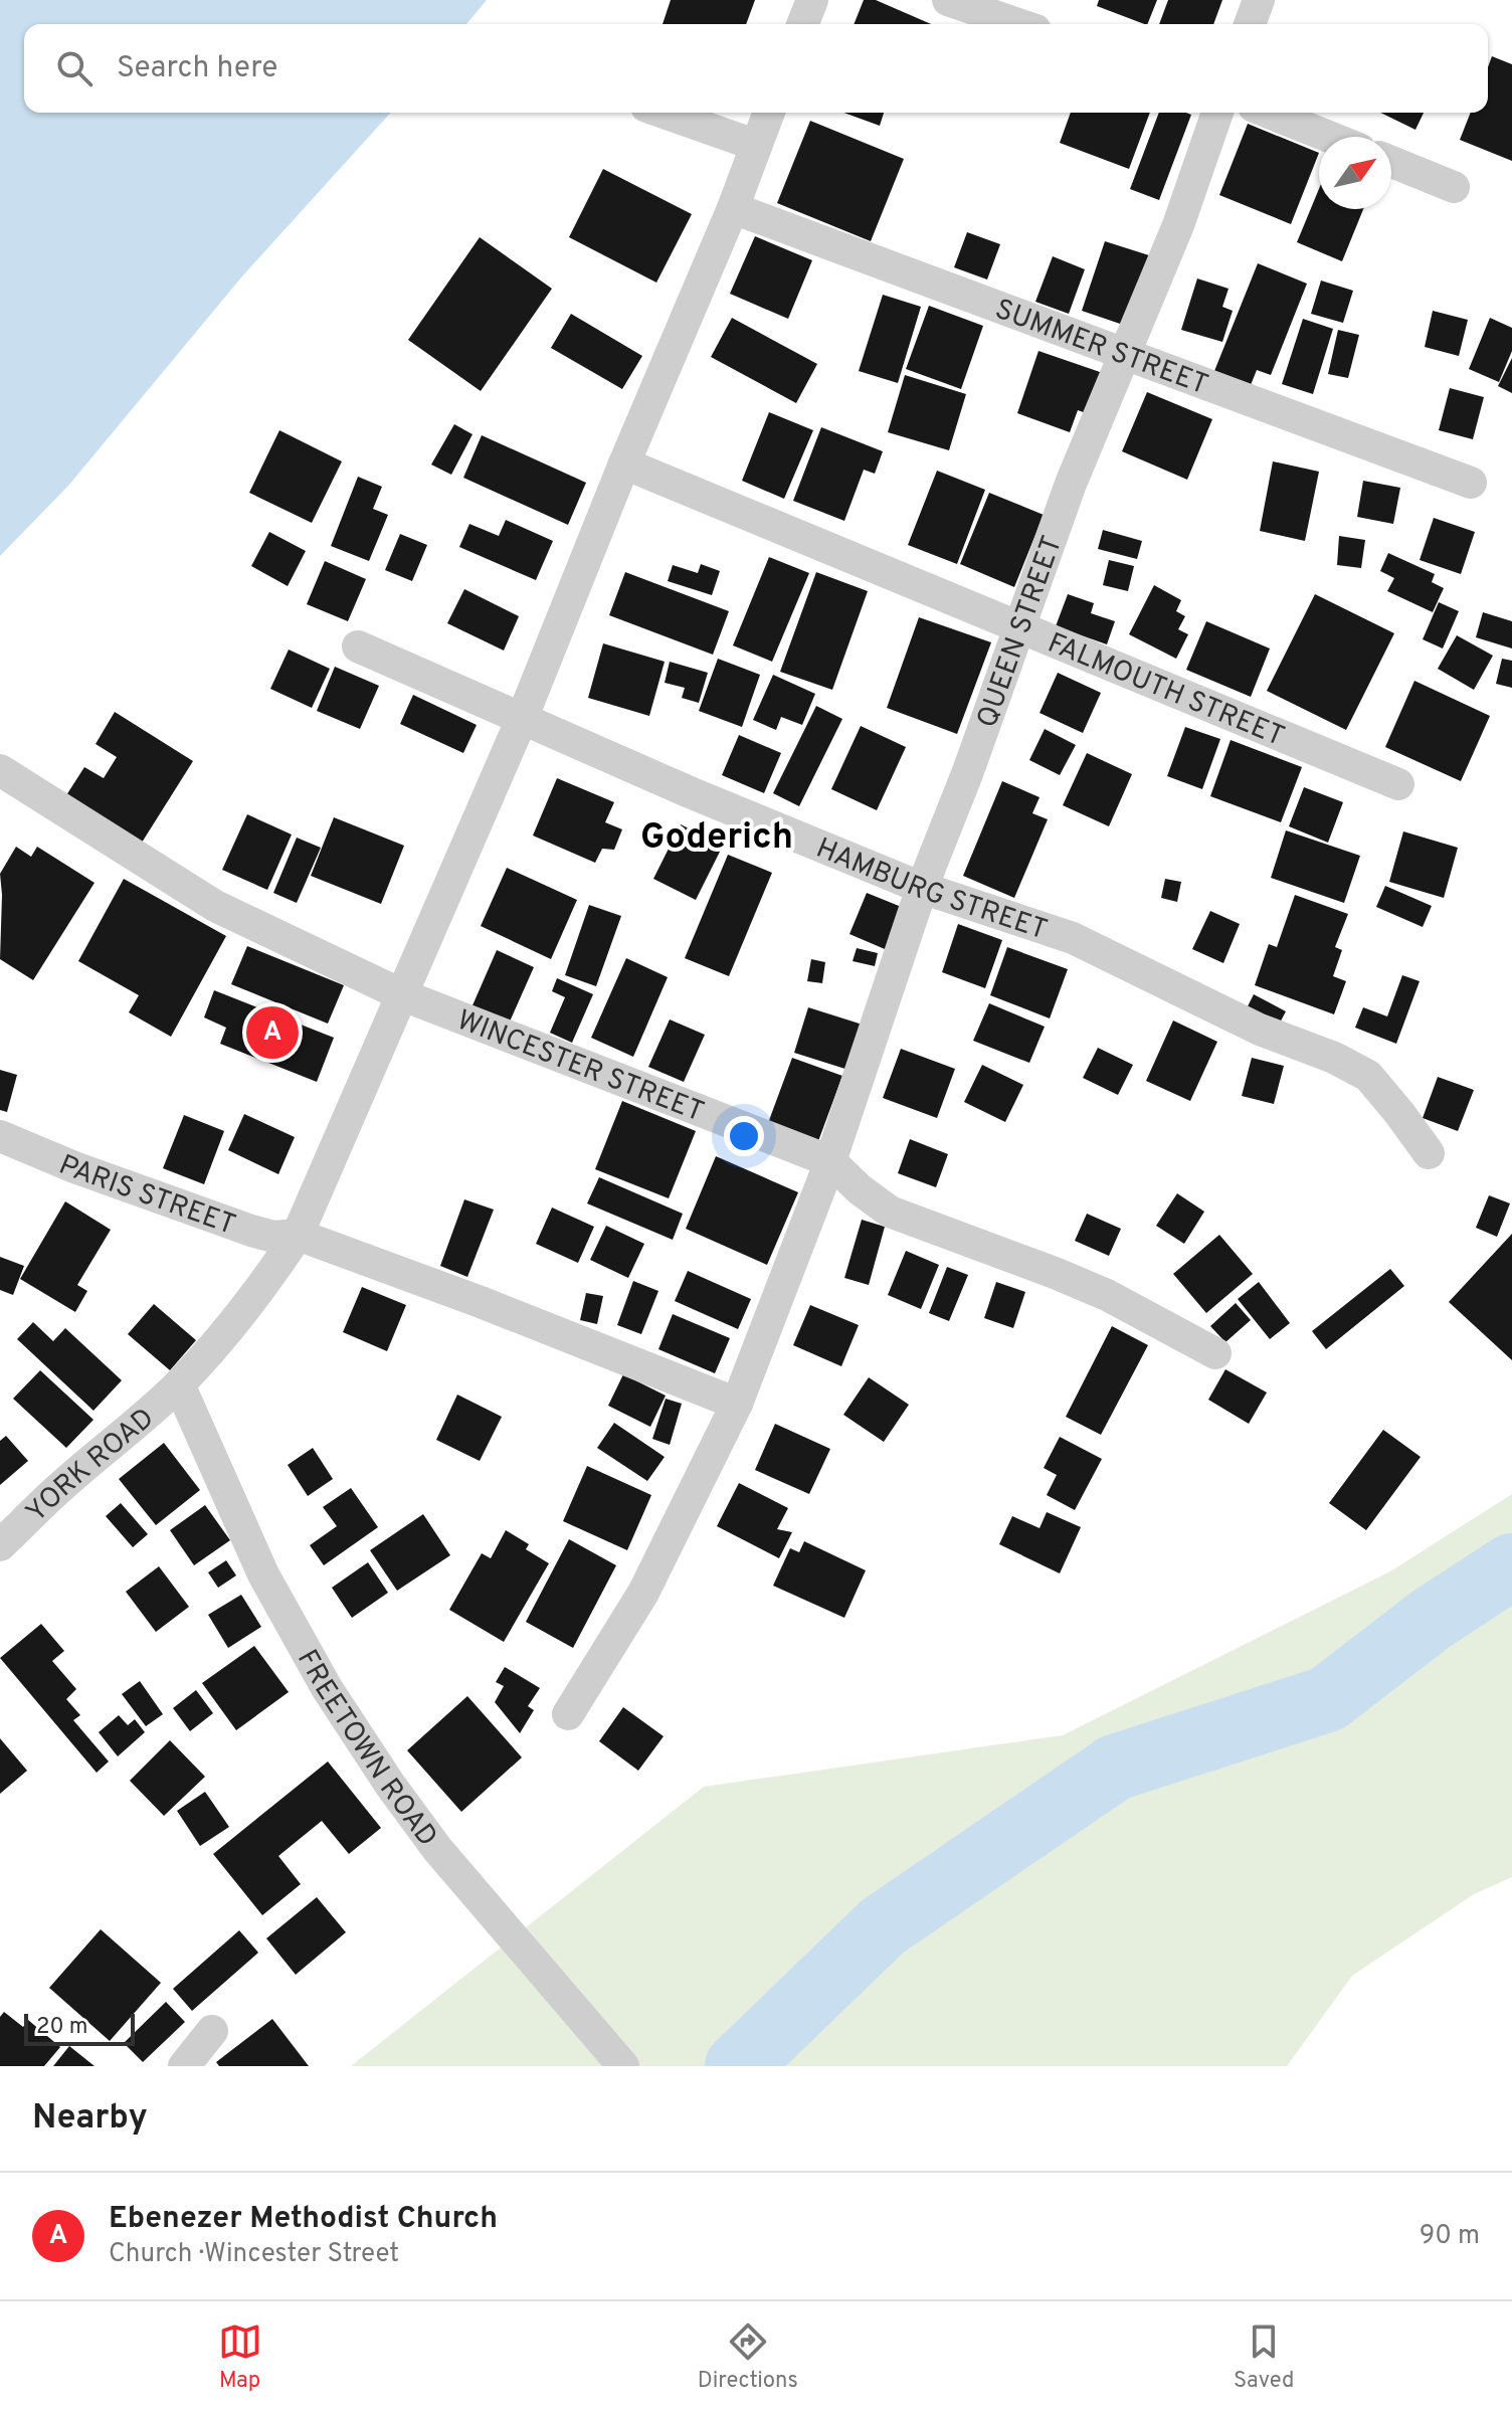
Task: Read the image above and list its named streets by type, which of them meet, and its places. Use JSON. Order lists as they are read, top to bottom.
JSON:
{
  "streets": {
    "street": [
      "SUMMER STREET",
      "QUEEN STREET",
      "FALMOUTH STREET",
      "HAMBURG STREET",
      "WINCESTER STREET",
      "PARIS STREET",
      "YORK ROAD",
      "FREETOWN ROAD"
    ]
  },
  "crossings": [
    ["SUMMER STREET", "QUEEN STREET"],
    ["SUMMER STREET", "YORK ROAD"],
    ["QUEEN STREET", "FALMOUTH STREET"],
    ["QUEEN STREET", "HAMBURG STREET"],
    ["QUEEN STREET", "WINCESTER STREET"],
    ["QUEEN STREET", "PARIS STREET"],
    ["FALMOUTH STREET", "YORK ROAD"],
    ["HAMBURG STREET", "YORK ROAD"],
    ["WINCESTER STREET", "YORK ROAD"],
    ["PARIS STREET", "YORK ROAD"],
    ["YORK ROAD", "FREETOWN ROAD"]
  ],
  "districts": ["Goderich"],
  "scale_bar": "20 m",
  "north": "top right",
  "page": {
    "search": "Search here",
    "pins": "A",
    "scale": "20 m",
    "heading": "Nearby",
    "list": [
      {
        "mark": "A",
        "name": "Ebenezer Methodist Church",
        "note": "Church · Wincester Street",
        "value": "90 m"
      }
    ],
    "nav": ["Map", "Directions", "Saved"]
  }
}
